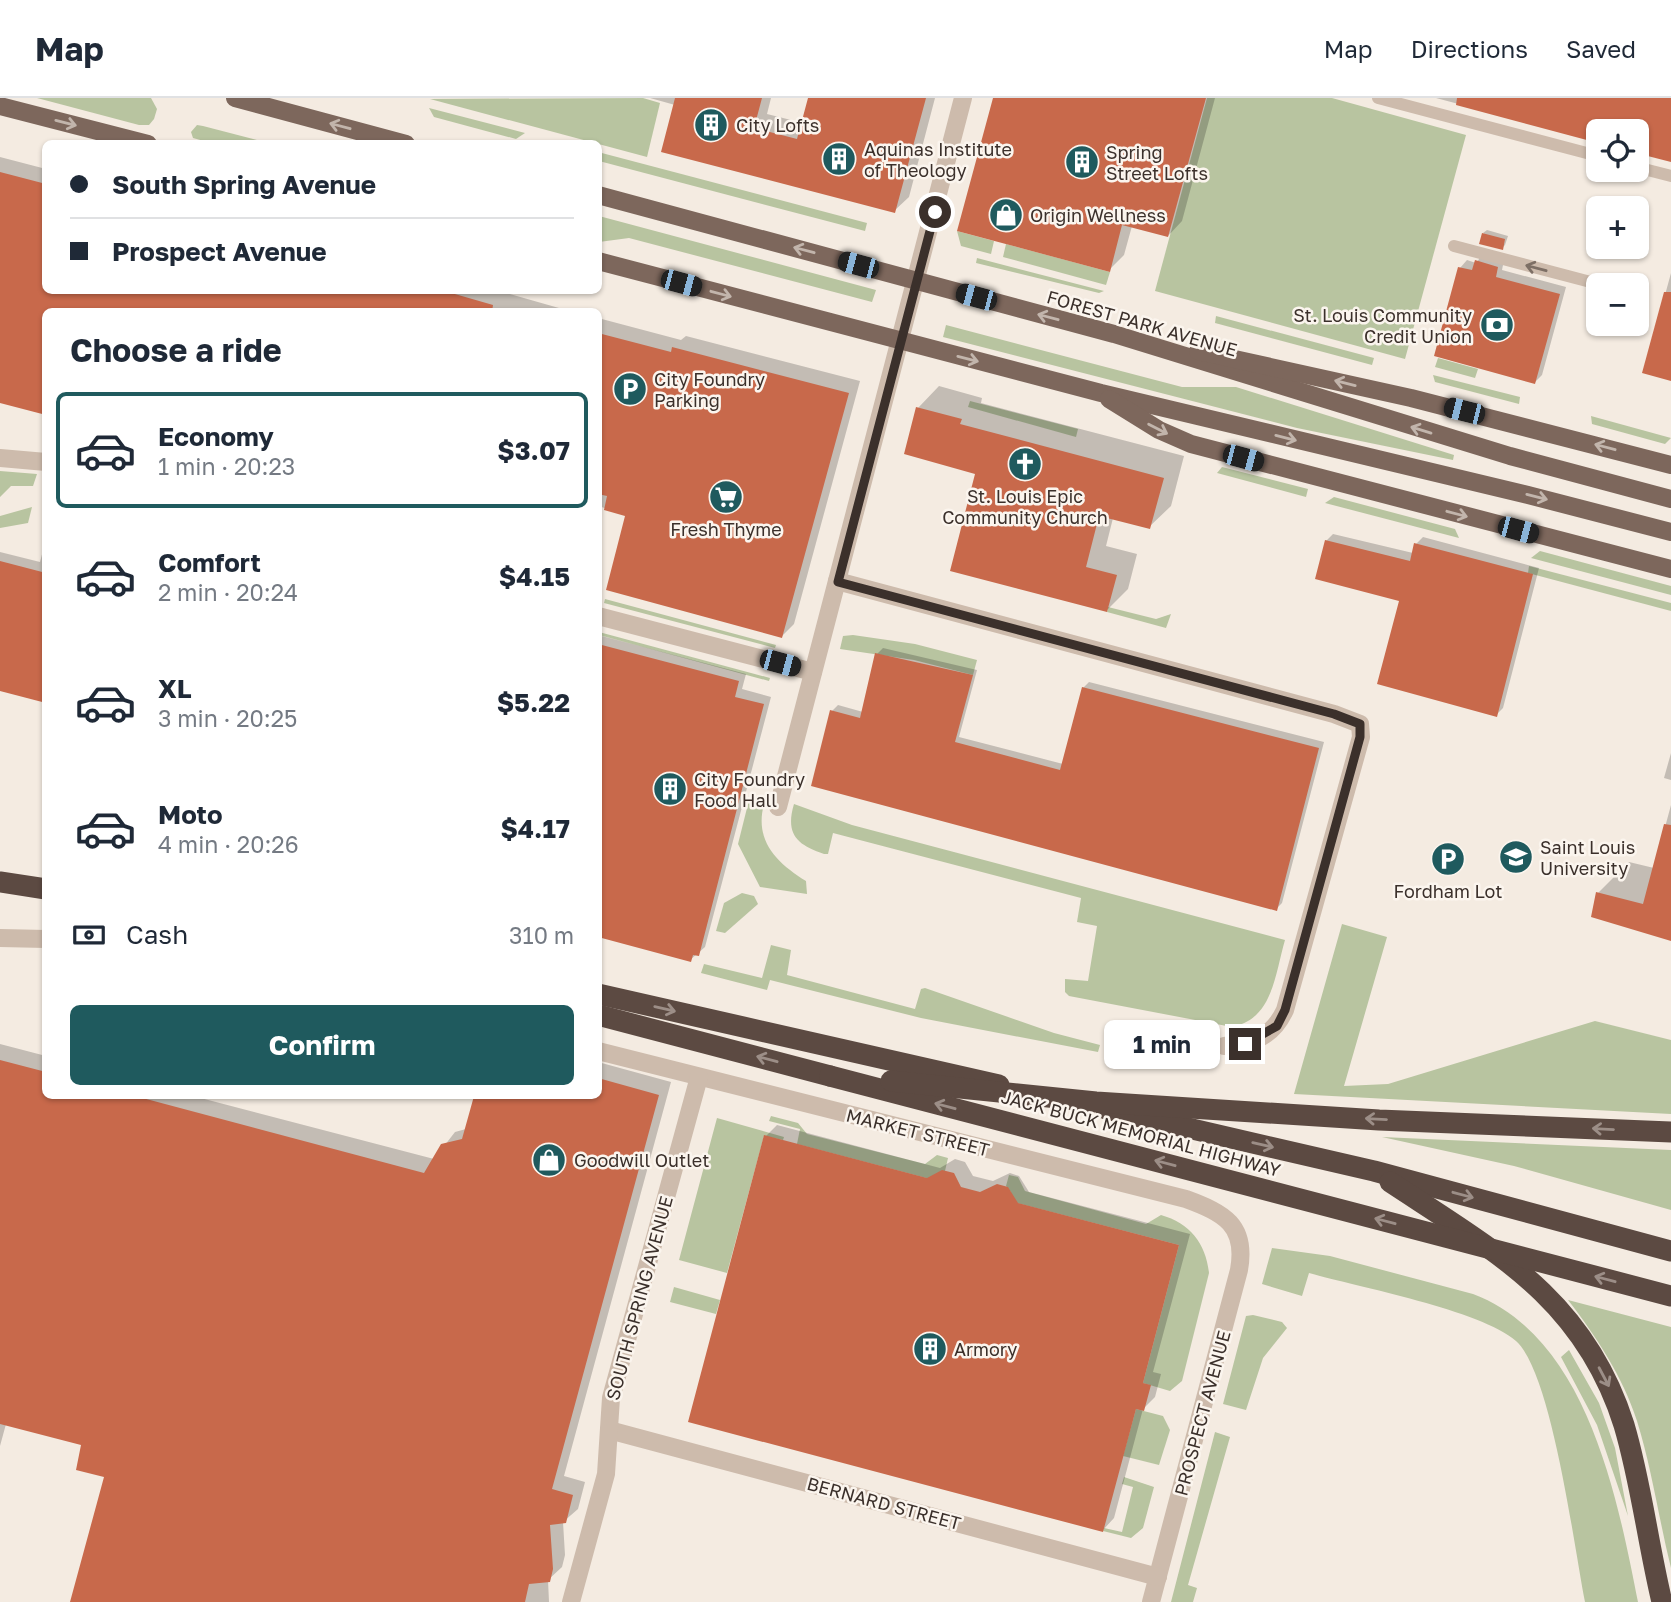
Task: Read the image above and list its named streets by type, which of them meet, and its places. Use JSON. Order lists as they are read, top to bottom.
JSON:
{
  "streets": {
    "highway": ["JACK BUCK MEMORIAL HIGHWAY"],
    "main road": ["FOREST PARK AVENUE"],
    "street": [
      "MARKET STREET",
      "SOUTH SPRING AVENUE",
      "PROSPECT AVENUE",
      "BERNARD STREET"
    ]
  },
  "crossings": [
    ["MARKET STREET", "SOUTH SPRING AVENUE"],
    ["MARKET STREET", "PROSPECT AVENUE"],
    ["SOUTH SPRING AVENUE", "BERNARD STREET"],
    ["PROSPECT AVENUE", "BERNARD STREET"]
  ],
  "places": {
    "building": [
      "City Lofts",
      "Aquinas Institute of Theology",
      "Spring Street Lofts",
      "City Foundry Food Hall",
      "Armory"
    ],
    "shop": ["Origin Wellness", "Goodwill Outlet"],
    "bank": ["St. Louis Community Credit Union"],
    "parking": ["City Foundry Parking", "Fordham Lot"],
    "church": ["St. Louis Epic Community Church"],
    "supermarket": ["Fresh Thyme"],
    "school or university": ["Saint Louis University"]
  },
  "page": {
    "header": "Map",
    "nav": ["Map", "Directions", "Saved"],
    "map_buttons": ["+", "−"],
    "banner": ["South Spring Avenue", "Prospect Avenue"],
    "heading": "Choose a ride",
    "list": [
      {
        "name": "Economy",
        "note": "1 min · 20:23",
        "value": "$3.07"
      },
      {
        "name": "Comfort",
        "note": "2 min · 20:24",
        "value": "$4.15"
      },
      {
        "name": "XL",
        "note": "3 min · 20:25",
        "value": "$5.22"
      },
      {
        "name": "Moto",
        "note": "4 min · 20:26",
        "value": "$4.17"
      }
    ],
    "pay": ["Cash", "310 m"],
    "buttons": "Confirm",
    "bubble": "1 min"
  }
}
